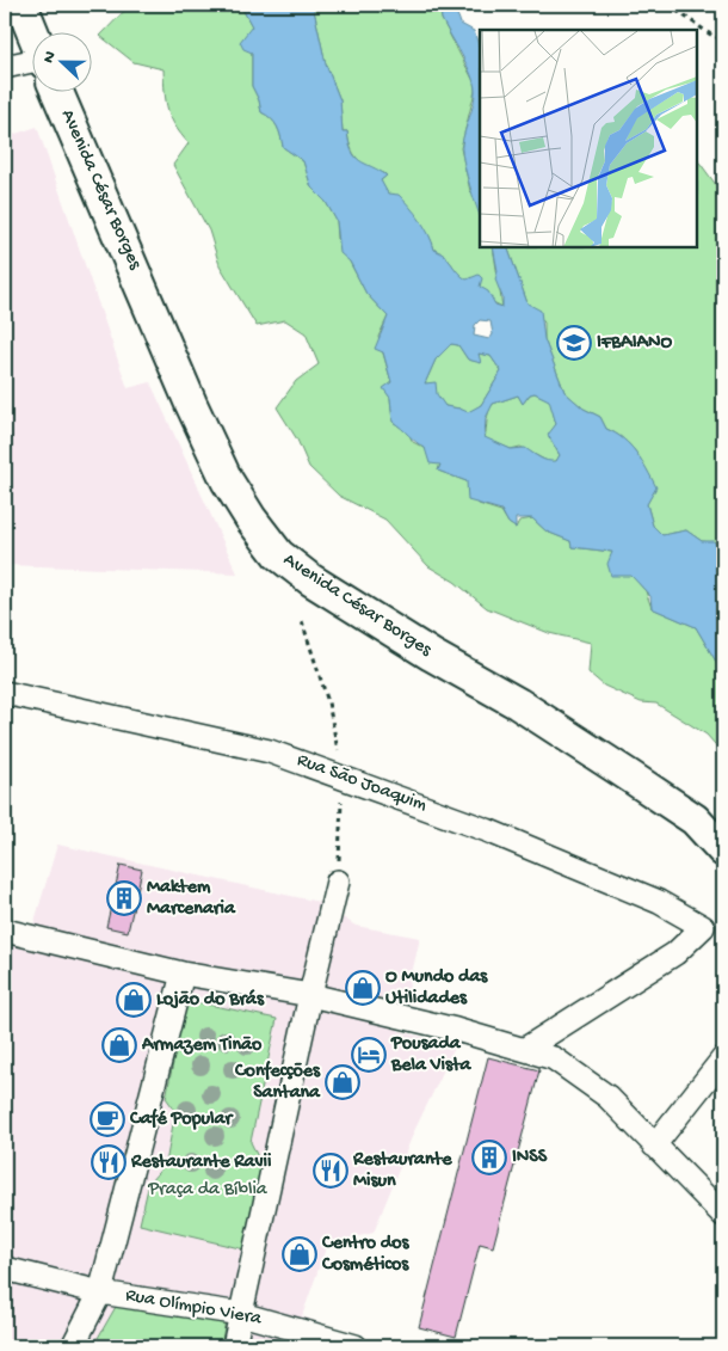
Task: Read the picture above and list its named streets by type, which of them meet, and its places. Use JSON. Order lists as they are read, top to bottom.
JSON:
{
  "streets": {
    "street": ["Avenida César Borges", "Rua São Joaquim", "Rua Olímpio Viera"]
  },
  "parks": ["Praça da Bíblia"],
  "places": {
    "school or university": ["IFBAIANO"],
    "building": ["Maktem Marcenaria", "INSS"],
    "shop": [
      "O Mundo das Utilidades",
      "Lojão do Brás",
      "Armazem Tinão",
      "Confecções Santana",
      "Centro dos Cosméticos"
    ],
    "hotel": ["Pousada Bela Vista"],
    "cafe": ["Café Popular"],
    "restaurant": ["Restaurante Ravii", "Restaurante Misun"]
  },
  "north": "left"
}
